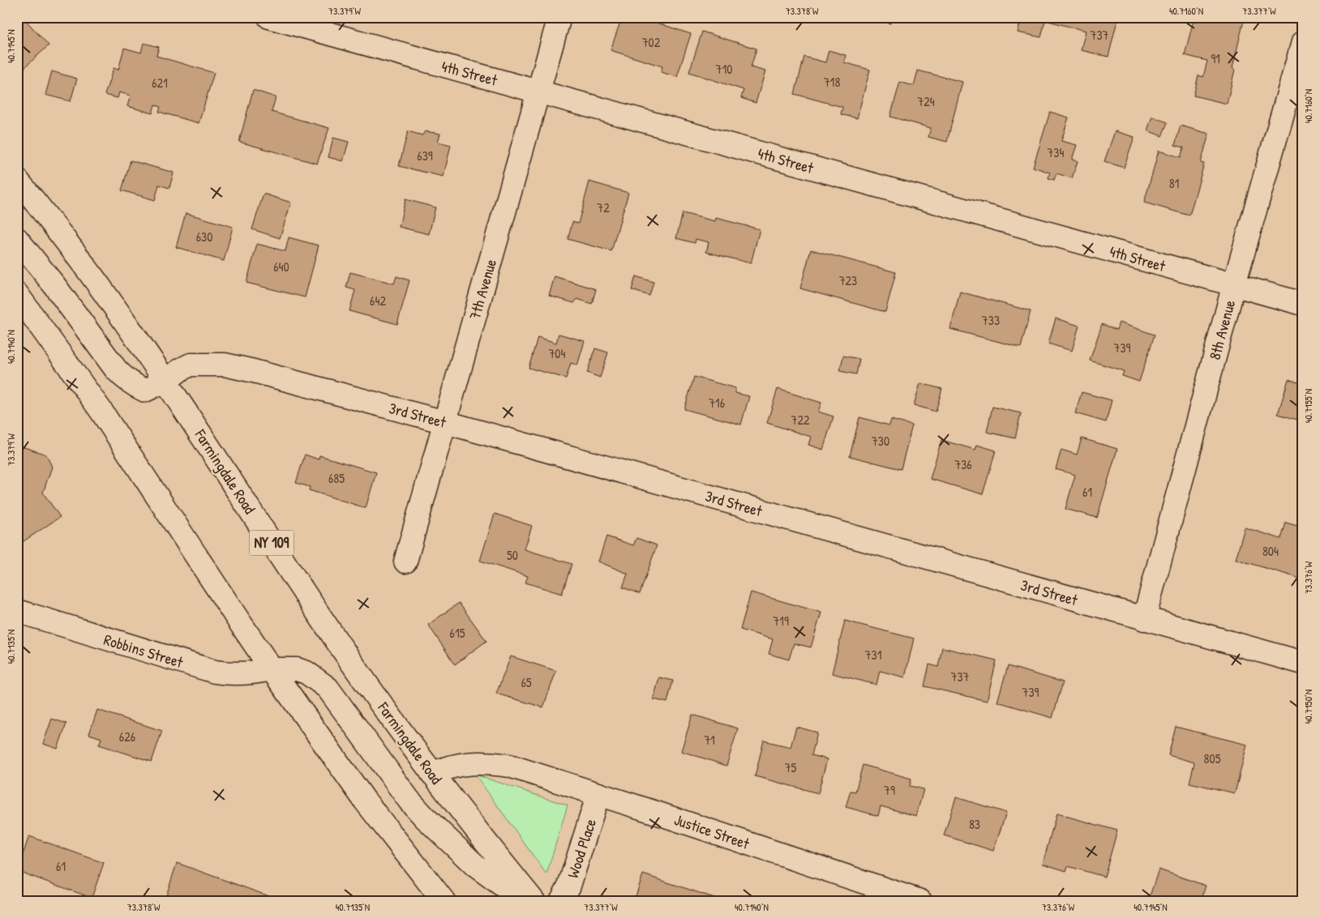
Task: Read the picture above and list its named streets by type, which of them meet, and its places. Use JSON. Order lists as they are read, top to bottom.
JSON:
{
  "streets": {
    "street": [
      "4th Street",
      "7th Avenue",
      "8th Avenue",
      "3rd Street",
      "Farmingdale Road",
      "NY 109",
      "Robbins Street",
      "Justice Street",
      "Wood Place"
    ]
  },
  "crossings": [
    ["4th Street", "7th Avenue"],
    ["4th Street", "8th Avenue"],
    ["7th Avenue", "3rd Street"],
    ["8th Avenue", "3rd Street"],
    ["3rd Street", "Farmingdale Road"],
    ["Farmingdale Road", "Justice Street"],
    ["Justice Street", "Wood Place"]
  ],
  "house_numbers": [
    "737",
    "702",
    "91",
    "710",
    "718",
    "621",
    "724",
    "734",
    "639",
    "81",
    "72",
    "630",
    "640",
    "723",
    "642",
    "733",
    "739",
    "704",
    "716",
    "722",
    "730",
    "736",
    "685",
    "61",
    "804",
    "50",
    "719",
    "615",
    "731",
    "737",
    "65",
    "739",
    "626",
    "71",
    "805",
    "75",
    "79",
    "83",
    "61"
  ],
  "coordinates": [
    "73.379°W",
    "73.378°W",
    "40.7160°N",
    "73.377°W",
    "40.7145°N",
    "40.7140°N",
    "40.7155°N",
    "73.376°W",
    "40.7135°N",
    "40.7150°N"
  ]
}
